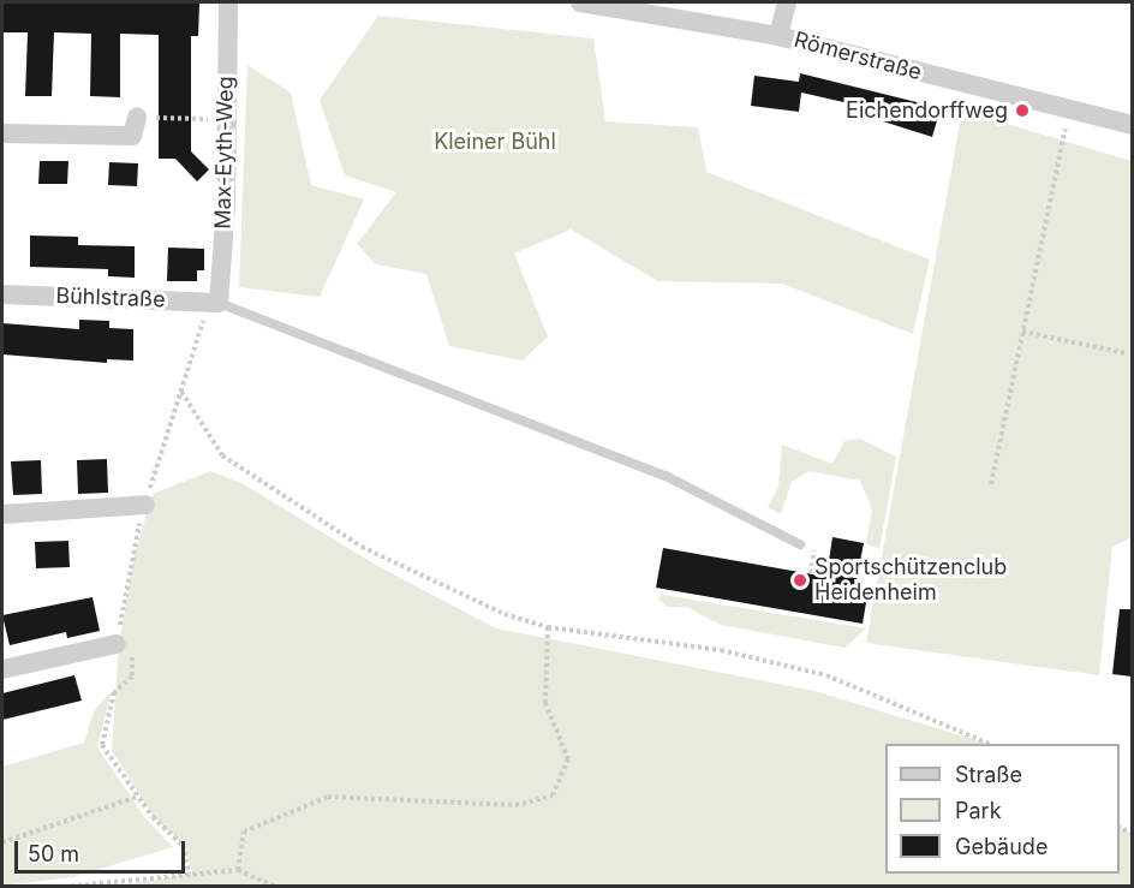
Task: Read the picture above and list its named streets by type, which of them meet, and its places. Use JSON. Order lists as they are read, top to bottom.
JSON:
{
  "streets": {
    "street": ["Römerstraße", "Max-Eyth-Weg", "Bühlstraße"]
  },
  "crossings": [
    ["Max-Eyth-Weg", "Bühlstraße"]
  ],
  "parks": ["Kleiner Bühl"],
  "places": ["Eichendorffweg", "Sportschützenclub Heidenheim"],
  "legend": ["Straße", "Park", "Gebäude"],
  "scale_bar": "50 m"
}
